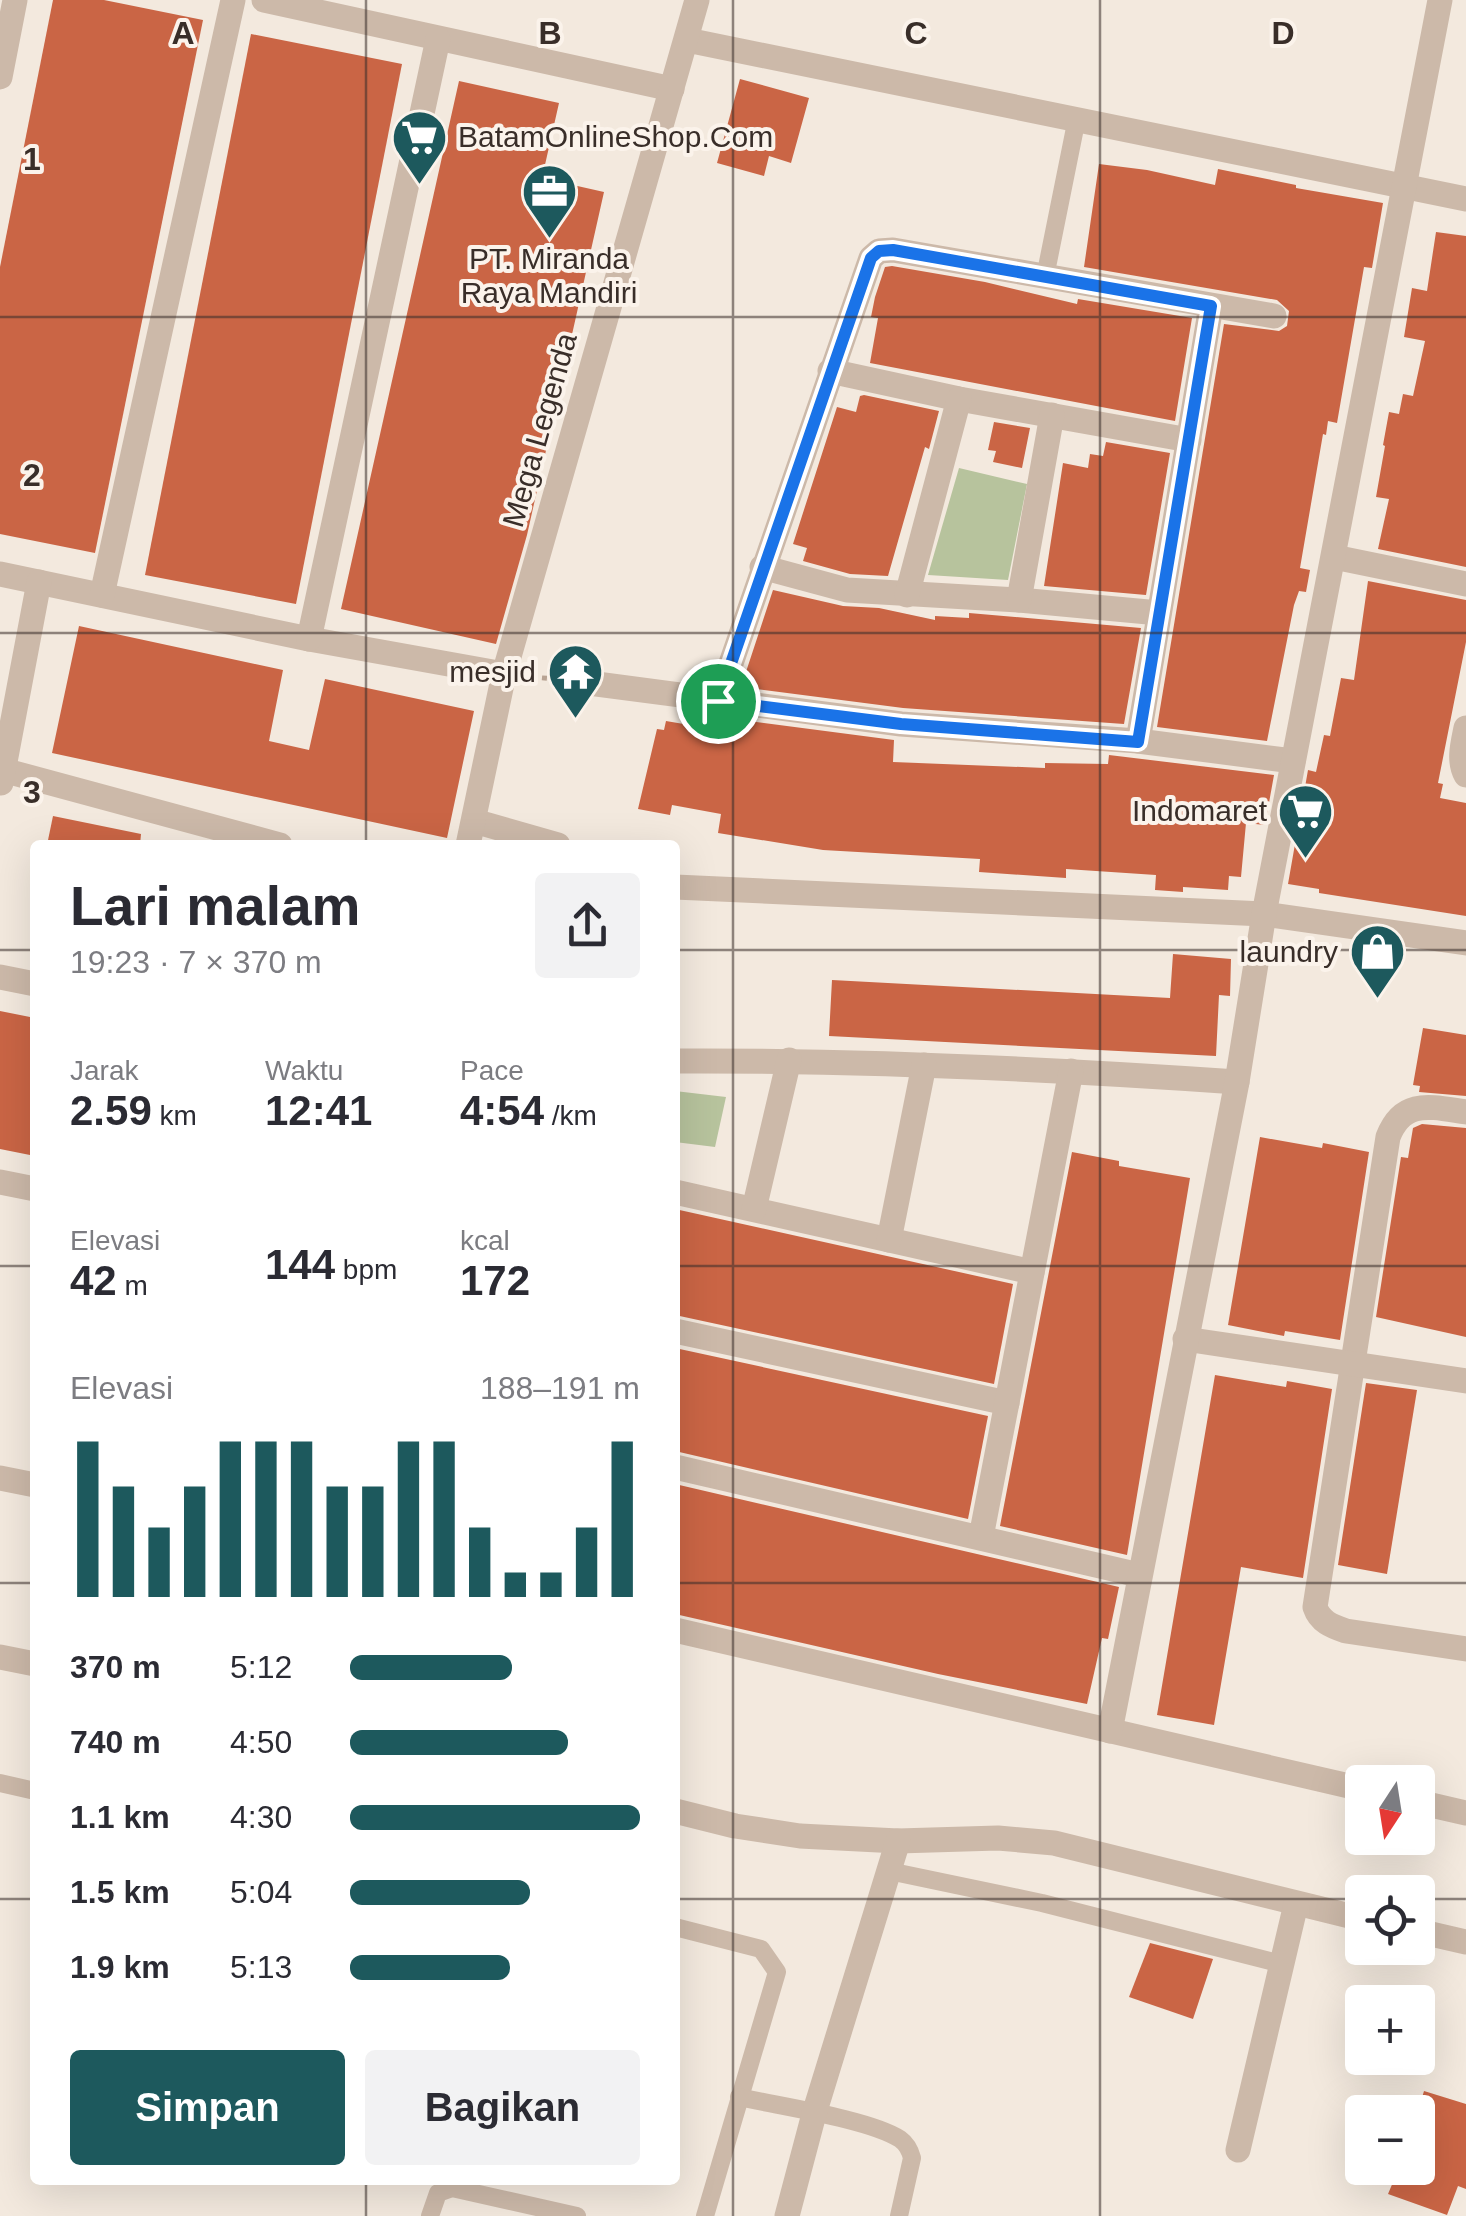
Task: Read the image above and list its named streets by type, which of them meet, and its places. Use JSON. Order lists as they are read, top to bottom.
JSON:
{
  "streets": {
    "street": ["Mega Legenda"]
  },
  "places": {
    "supermarket": ["BatamOnlineShop.Com", "Indomaret"],
    "office": ["PT. Miranda Raya Mandiri"],
    "temple": ["mesjid"],
    "shop": ["laundry"]
  },
  "north": "bottom",
  "page": {
    "heading": ["Lari malam", "19:23 · 7 × 370 m"],
    "stats": [
      ["Jarak", "2.59 km"],
      ["Waktu", "12:41"],
      ["Pace", "4:54 /km"],
      ["Elevasi", "42 m"],
      ["144 bpm"],
      ["kcal", "172"]
    ],
    "chart": ["Elevasi", "188–191 m"],
    "list": [
      {
        "name": "370 m",
        "note": "5:12"
      },
      {
        "name": "740 m",
        "note": "4:50"
      },
      {
        "name": "1.1 km",
        "note": "4:30"
      },
      {
        "name": "1.5 km",
        "note": "5:04"
      },
      {
        "name": "1.9 km",
        "note": "5:13"
      }
    ],
    "map_buttons": ["+", "−"],
    "buttons": ["Simpan", "Bagikan"]
  },
  "grid": {
    "columns": [
      "A",
      "B",
      "C",
      "D"
    ],
    "rows": ["1", "2", "3"]
  }
}
